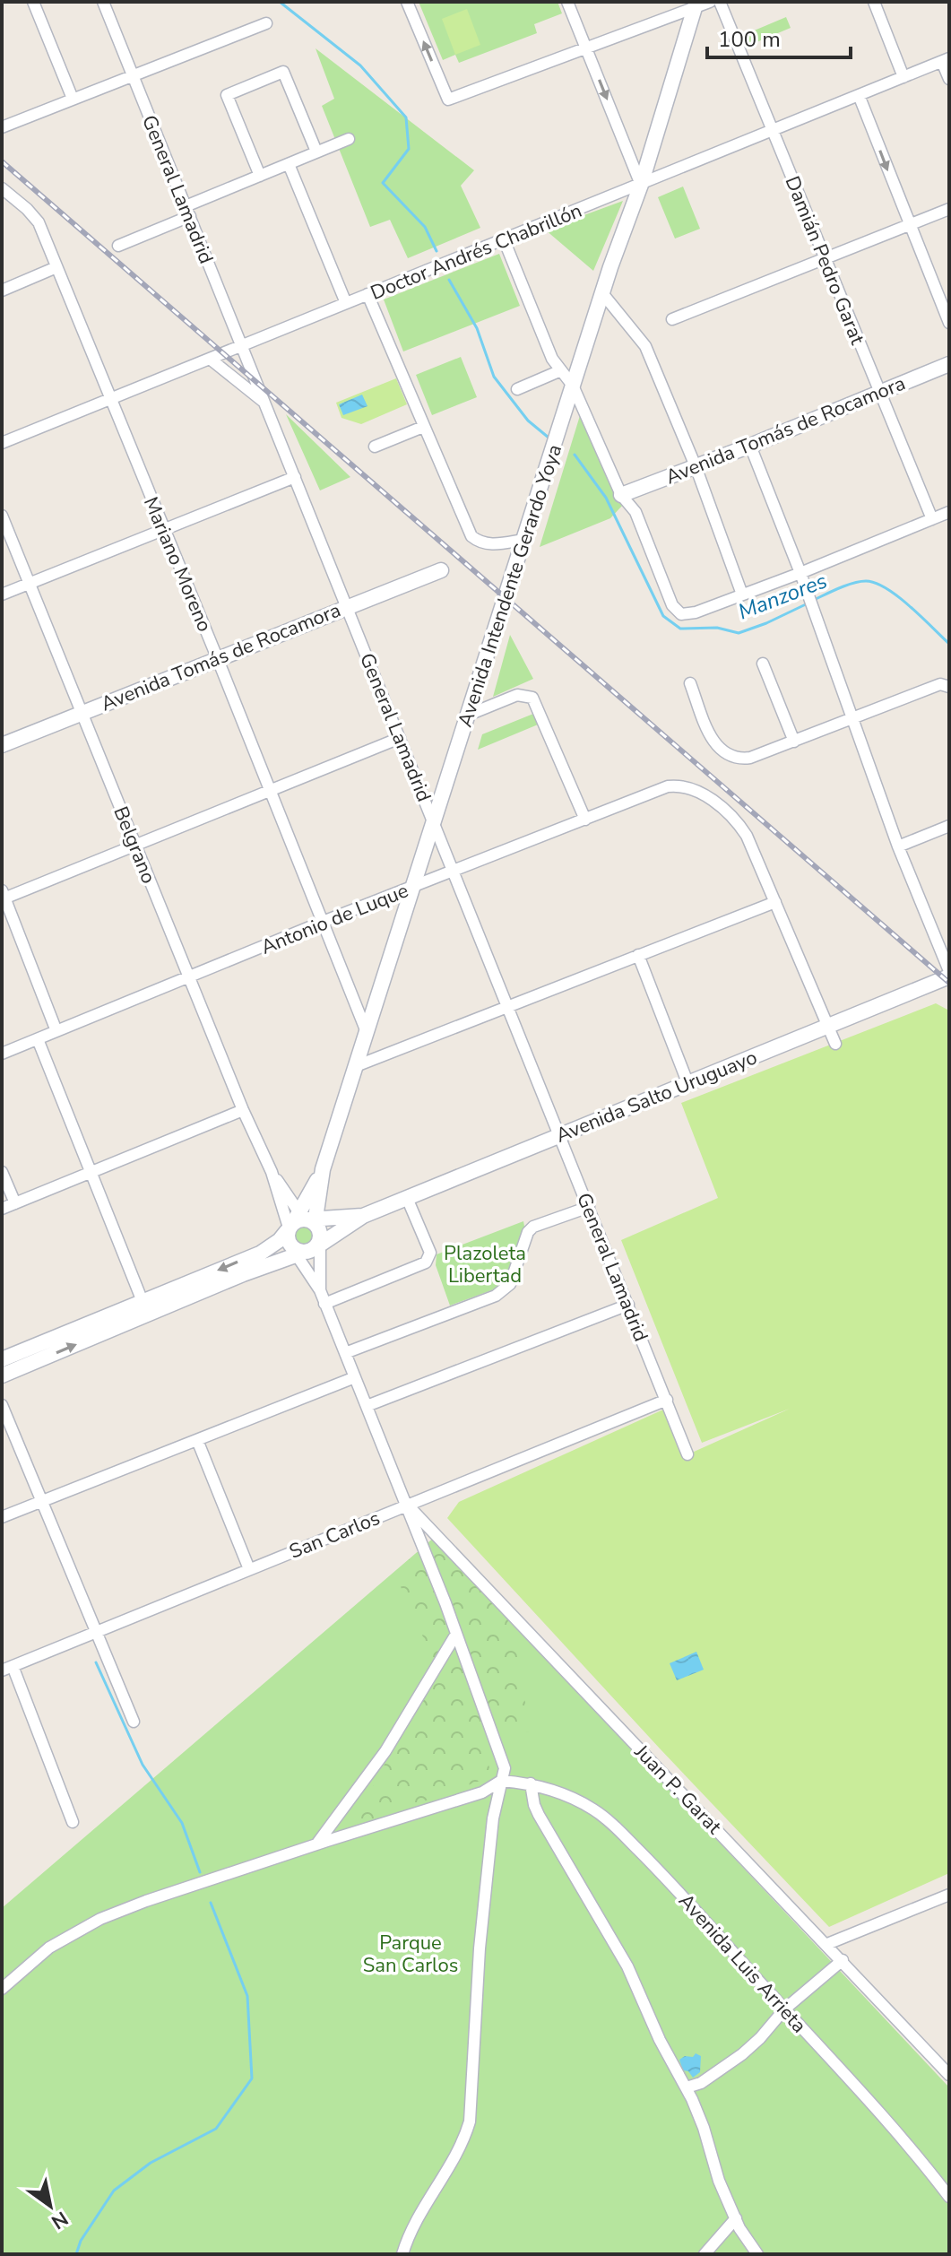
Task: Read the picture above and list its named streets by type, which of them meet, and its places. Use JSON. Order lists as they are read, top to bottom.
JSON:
{
  "streets": {
    "main road": ["Avenida Tomás de Rocamora", "Avenida Intendente Gerardo Yoya", "Avenida Salto Uruguayo"],
    "street": [
      "General Lamadrid",
      "Doctor Andrés Chabrillón",
      "Damián Pedro Garat",
      "Mariano Moreno",
      "Belgrano",
      "Antonio de Luque",
      "San Carlos",
      "Juan P. Garat",
      "Avenida Luis Arrieta"
    ]
  },
  "crossings": [
    ["General Lamadrid", "Doctor Andrés Chabrillón"],
    ["General Lamadrid", "Avenida Tomás de Rocamora"],
    ["General Lamadrid", "Avenida Intendente Gerardo Yoya"],
    ["General Lamadrid", "Antonio de Luque"],
    ["General Lamadrid", "Avenida Salto Uruguayo"],
    ["General Lamadrid", "San Carlos"],
    ["Doctor Andrés Chabrillón", "Damián Pedro Garat"],
    ["Doctor Andrés Chabrillón", "Mariano Moreno"],
    ["Doctor Andrés Chabrillón", "Avenida Intendente Gerardo Yoya"],
    ["Damián Pedro Garat", "Avenida Tomás de Rocamora"],
    ["Avenida Tomás de Rocamora", "Mariano Moreno"],
    ["Avenida Tomás de Rocamora", "Belgrano"],
    ["Mariano Moreno", "Avenida Intendente Gerardo Yoya"],
    ["Mariano Moreno", "Antonio de Luque"],
    ["Avenida Intendente Gerardo Yoya", "Belgrano"],
    ["Avenida Intendente Gerardo Yoya", "Antonio de Luque"],
    ["Avenida Intendente Gerardo Yoya", "Avenida Salto Uruguayo"],
    ["Belgrano", "Antonio de Luque"],
    ["Belgrano", "Avenida Salto Uruguayo"],
    ["Belgrano", "San Carlos"],
    ["Belgrano", "Juan P. Garat"],
    ["Belgrano", "Avenida Luis Arrieta"],
    ["San Carlos", "Juan P. Garat"]
  ],
  "water": ["Manzores"],
  "parks": ["Plazoleta Libertad", "Parque San Carlos"],
  "scale_bar": "100 m",
  "north": "bottom right"
}
